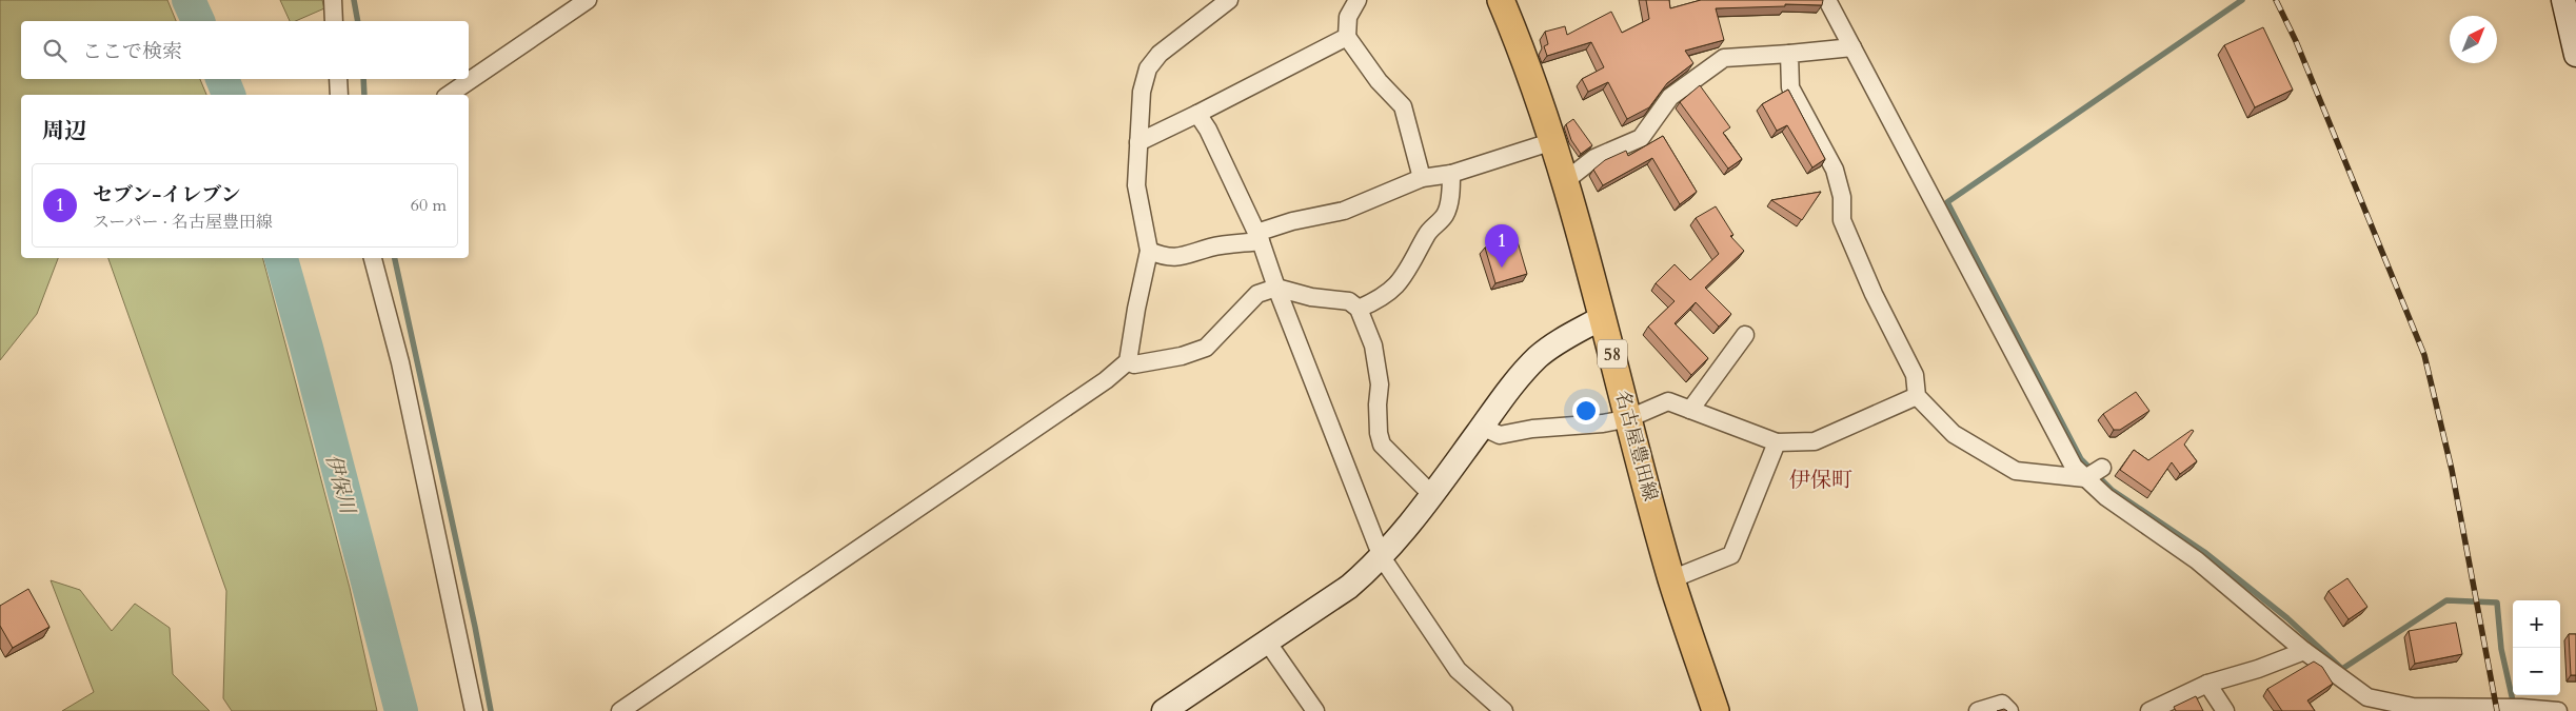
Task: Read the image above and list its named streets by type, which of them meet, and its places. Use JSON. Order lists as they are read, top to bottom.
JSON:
{
  "streets": {
    "main road": ["58", "名古屋豊田線"]
  },
  "districts": ["伊保町"],
  "water": ["伊保川"],
  "north": "top right",
  "page": {
    "search": "ここで検索",
    "heading": "周辺",
    "list": [
      {
        "mark": "1",
        "name": "セブン-イレブン",
        "note": "スーパー · 名古屋豊田線",
        "value": "60 m"
      }
    ],
    "pins": "1",
    "map_buttons": ["+", "−"]
  }
}
